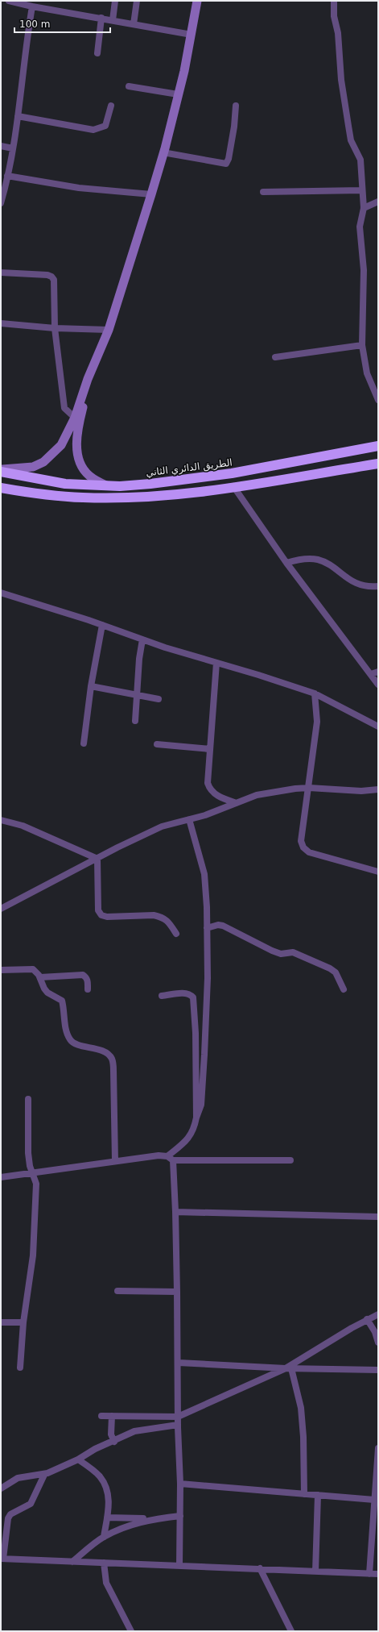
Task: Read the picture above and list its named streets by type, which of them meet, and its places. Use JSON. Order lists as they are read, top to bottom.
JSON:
{
  "streets": {
    "highway": ["الطريق الدائري الثاني"]
  },
  "scale_bar": "100 m"
}
